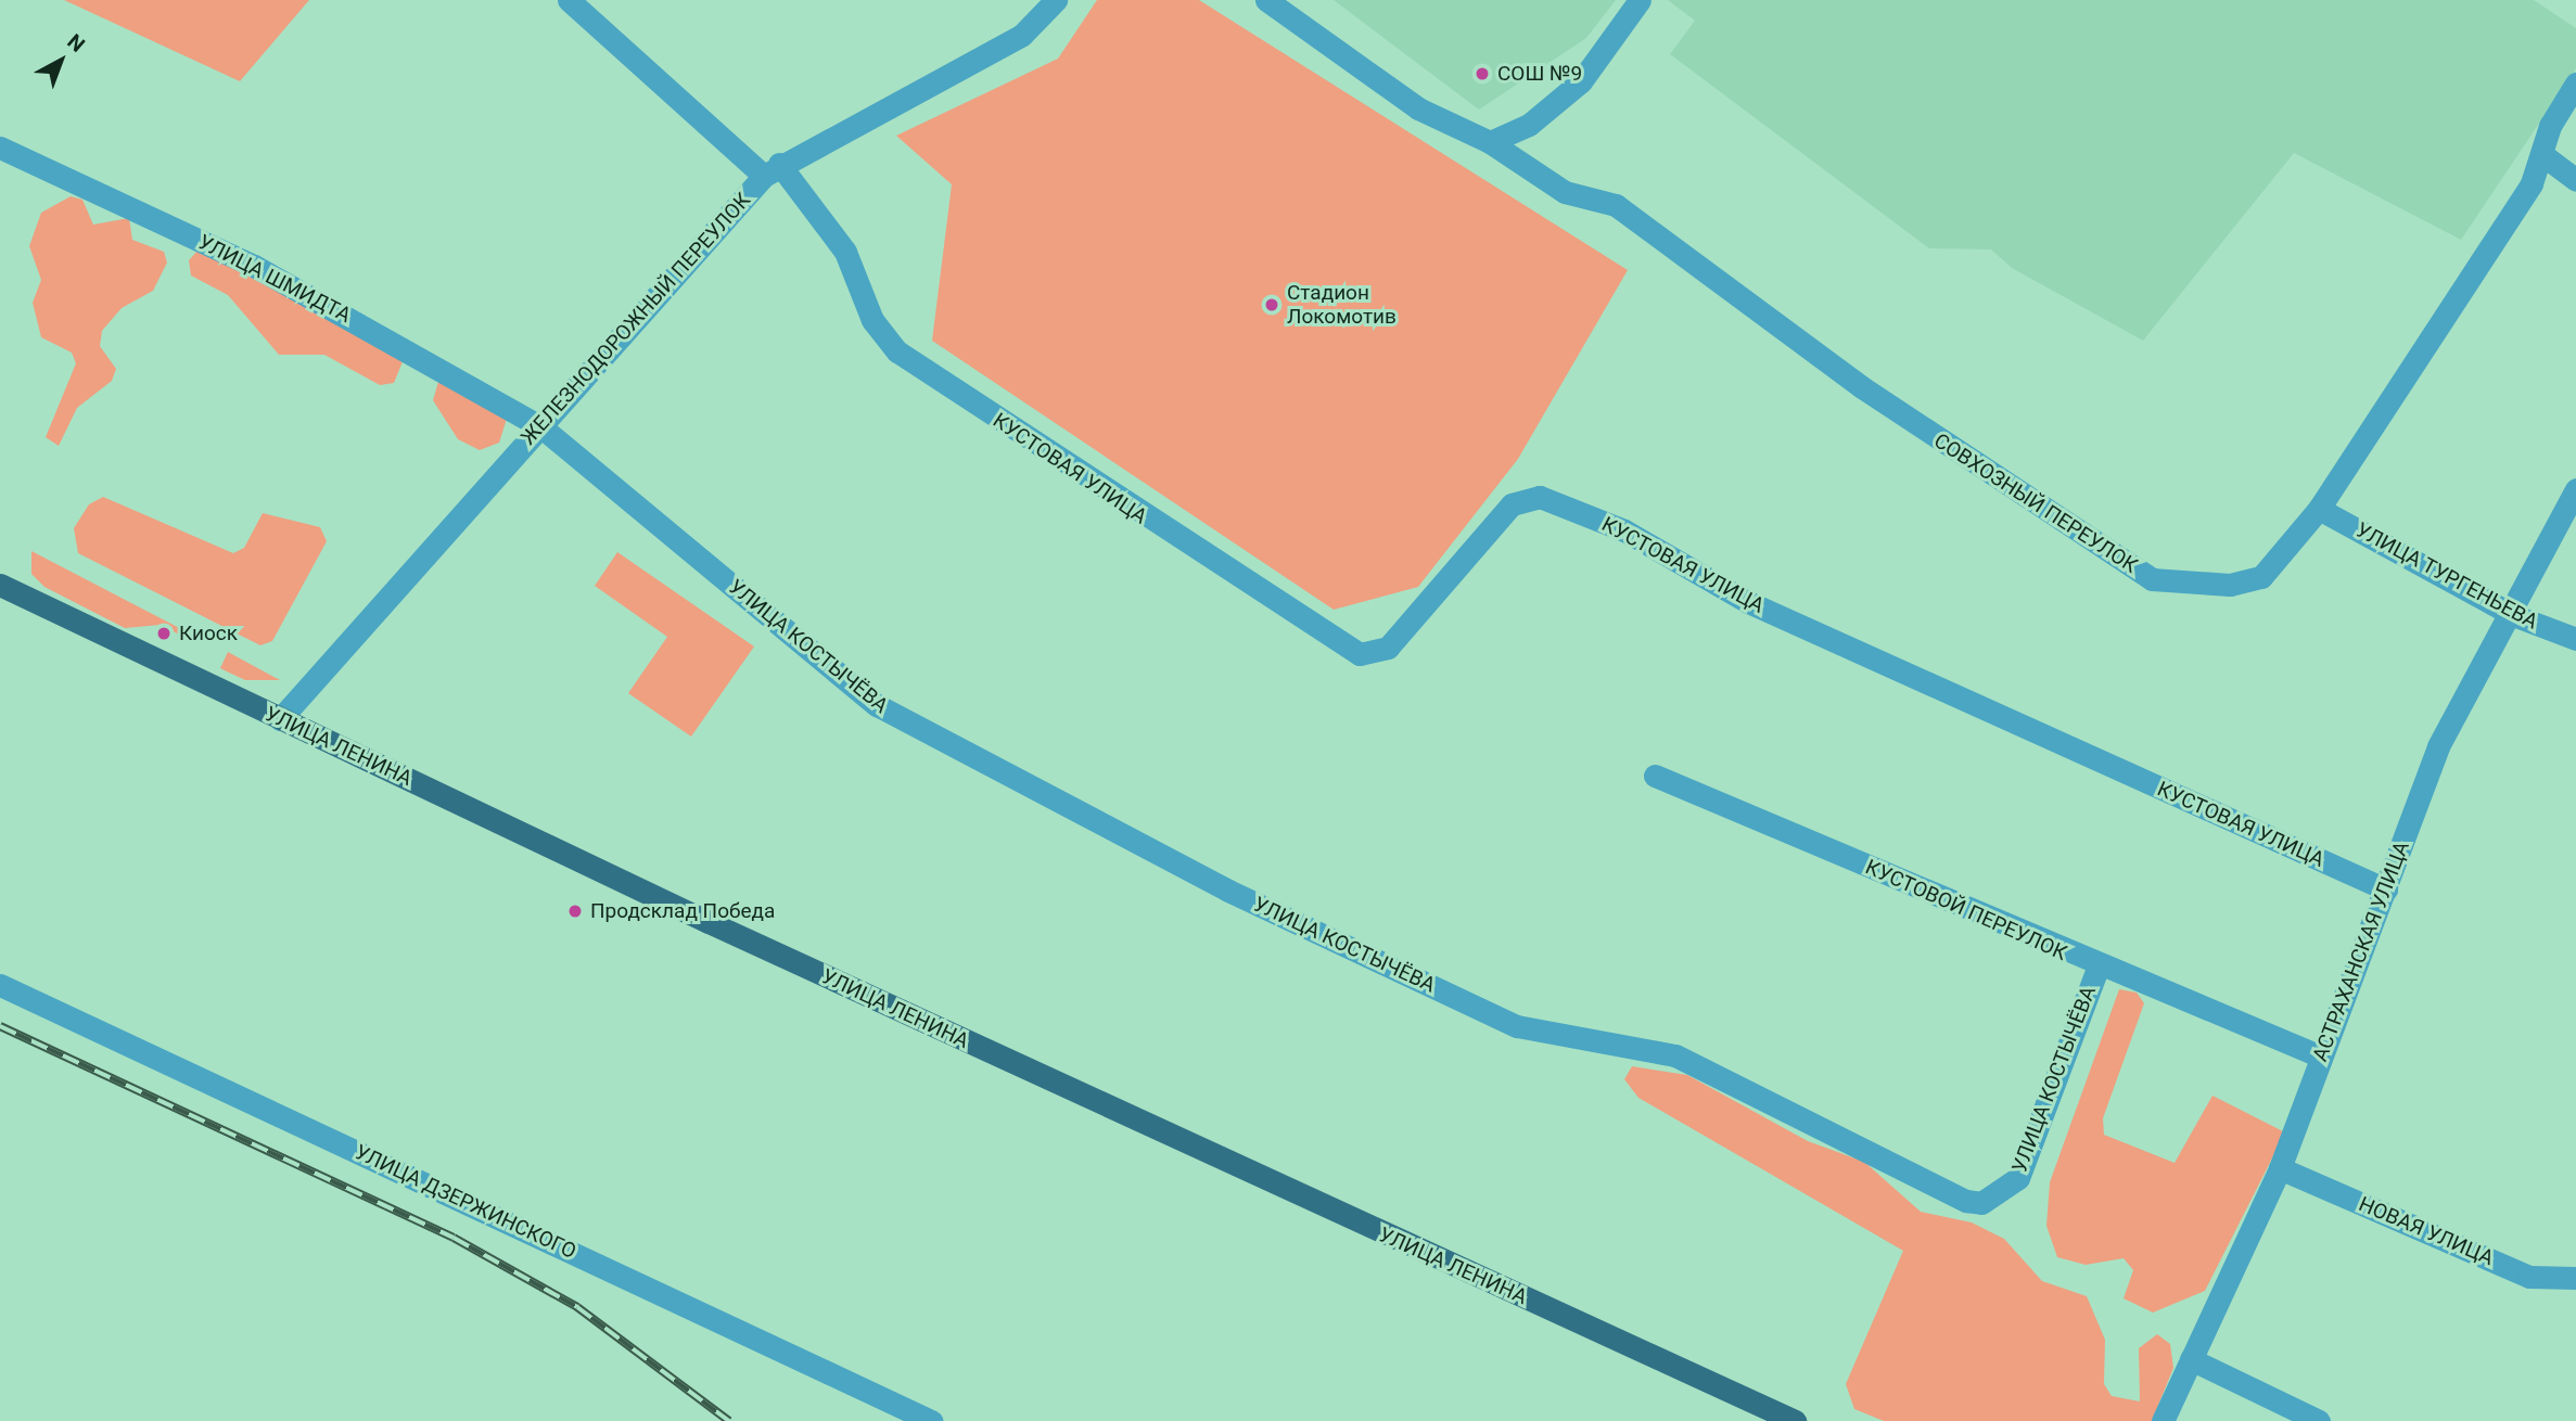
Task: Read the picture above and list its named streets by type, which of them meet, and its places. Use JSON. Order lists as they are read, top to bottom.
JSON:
{
  "streets": {
    "main road": ["УЛИЦА ЛЕНИНА"],
    "street": [
      "УЛИЦА ШМИДТА",
      "ЖЕЛЕЗНОДОРОЖНЫЙ ПЕРЕУЛОК",
      "КУСТОВАЯ УЛИЦА",
      "СОВХОЗНЫЙ ПЕРЕУЛОК",
      "УЛИЦА ТУРГЕНЬЕВА",
      "УЛИЦА КОСТЫЧЁВА",
      "КУСТОВОЙ ПЕРЕУЛОК",
      "АСТРАХАНСКАЯ УЛИЦА",
      "УЛИЦА ДЗЕРЖИНСКОГО",
      "НОВАЯ УЛИЦА"
    ]
  },
  "crossings": [
    ["УЛИЦА ШМИДТА", "ЖЕЛЕЗНОДОРОЖНЫЙ ПЕРЕУЛОК"],
    ["УЛИЦА ШМИДТА", "УЛИЦА КОСТЫЧЁВА"],
    ["ЖЕЛЕЗНОДОРОЖНЫЙ ПЕРЕУЛОК", "КУСТОВАЯ УЛИЦА"],
    ["ЖЕЛЕЗНОДОРОЖНЫЙ ПЕРЕУЛОК", "УЛИЦА КОСТЫЧЁВА"],
    ["ЖЕЛЕЗНОДОРОЖНЫЙ ПЕРЕУЛОК", "УЛИЦА ЛЕНИНА"],
    ["КУСТОВАЯ УЛИЦА", "АСТРАХАНСКАЯ УЛИЦА"],
    ["СОВХОЗНЫЙ ПЕРЕУЛОК", "УЛИЦА ТУРГЕНЬЕВА"],
    ["УЛИЦА ТУРГЕНЬЕВА", "АСТРАХАНСКАЯ УЛИЦА"],
    ["УЛИЦА КОСТЫЧЁВА", "КУСТОВОЙ ПЕРЕУЛОК"],
    ["КУСТОВОЙ ПЕРЕУЛОК", "АСТРАХАНСКАЯ УЛИЦА"],
    ["АСТРАХАНСКАЯ УЛИЦА", "НОВАЯ УЛИЦА"]
  ],
  "places": [
    "СОШ №9",
    "Стадион Локомотив",
    "Киоск",
    "Продсклад Победа"
  ],
  "north": "top right"
}
